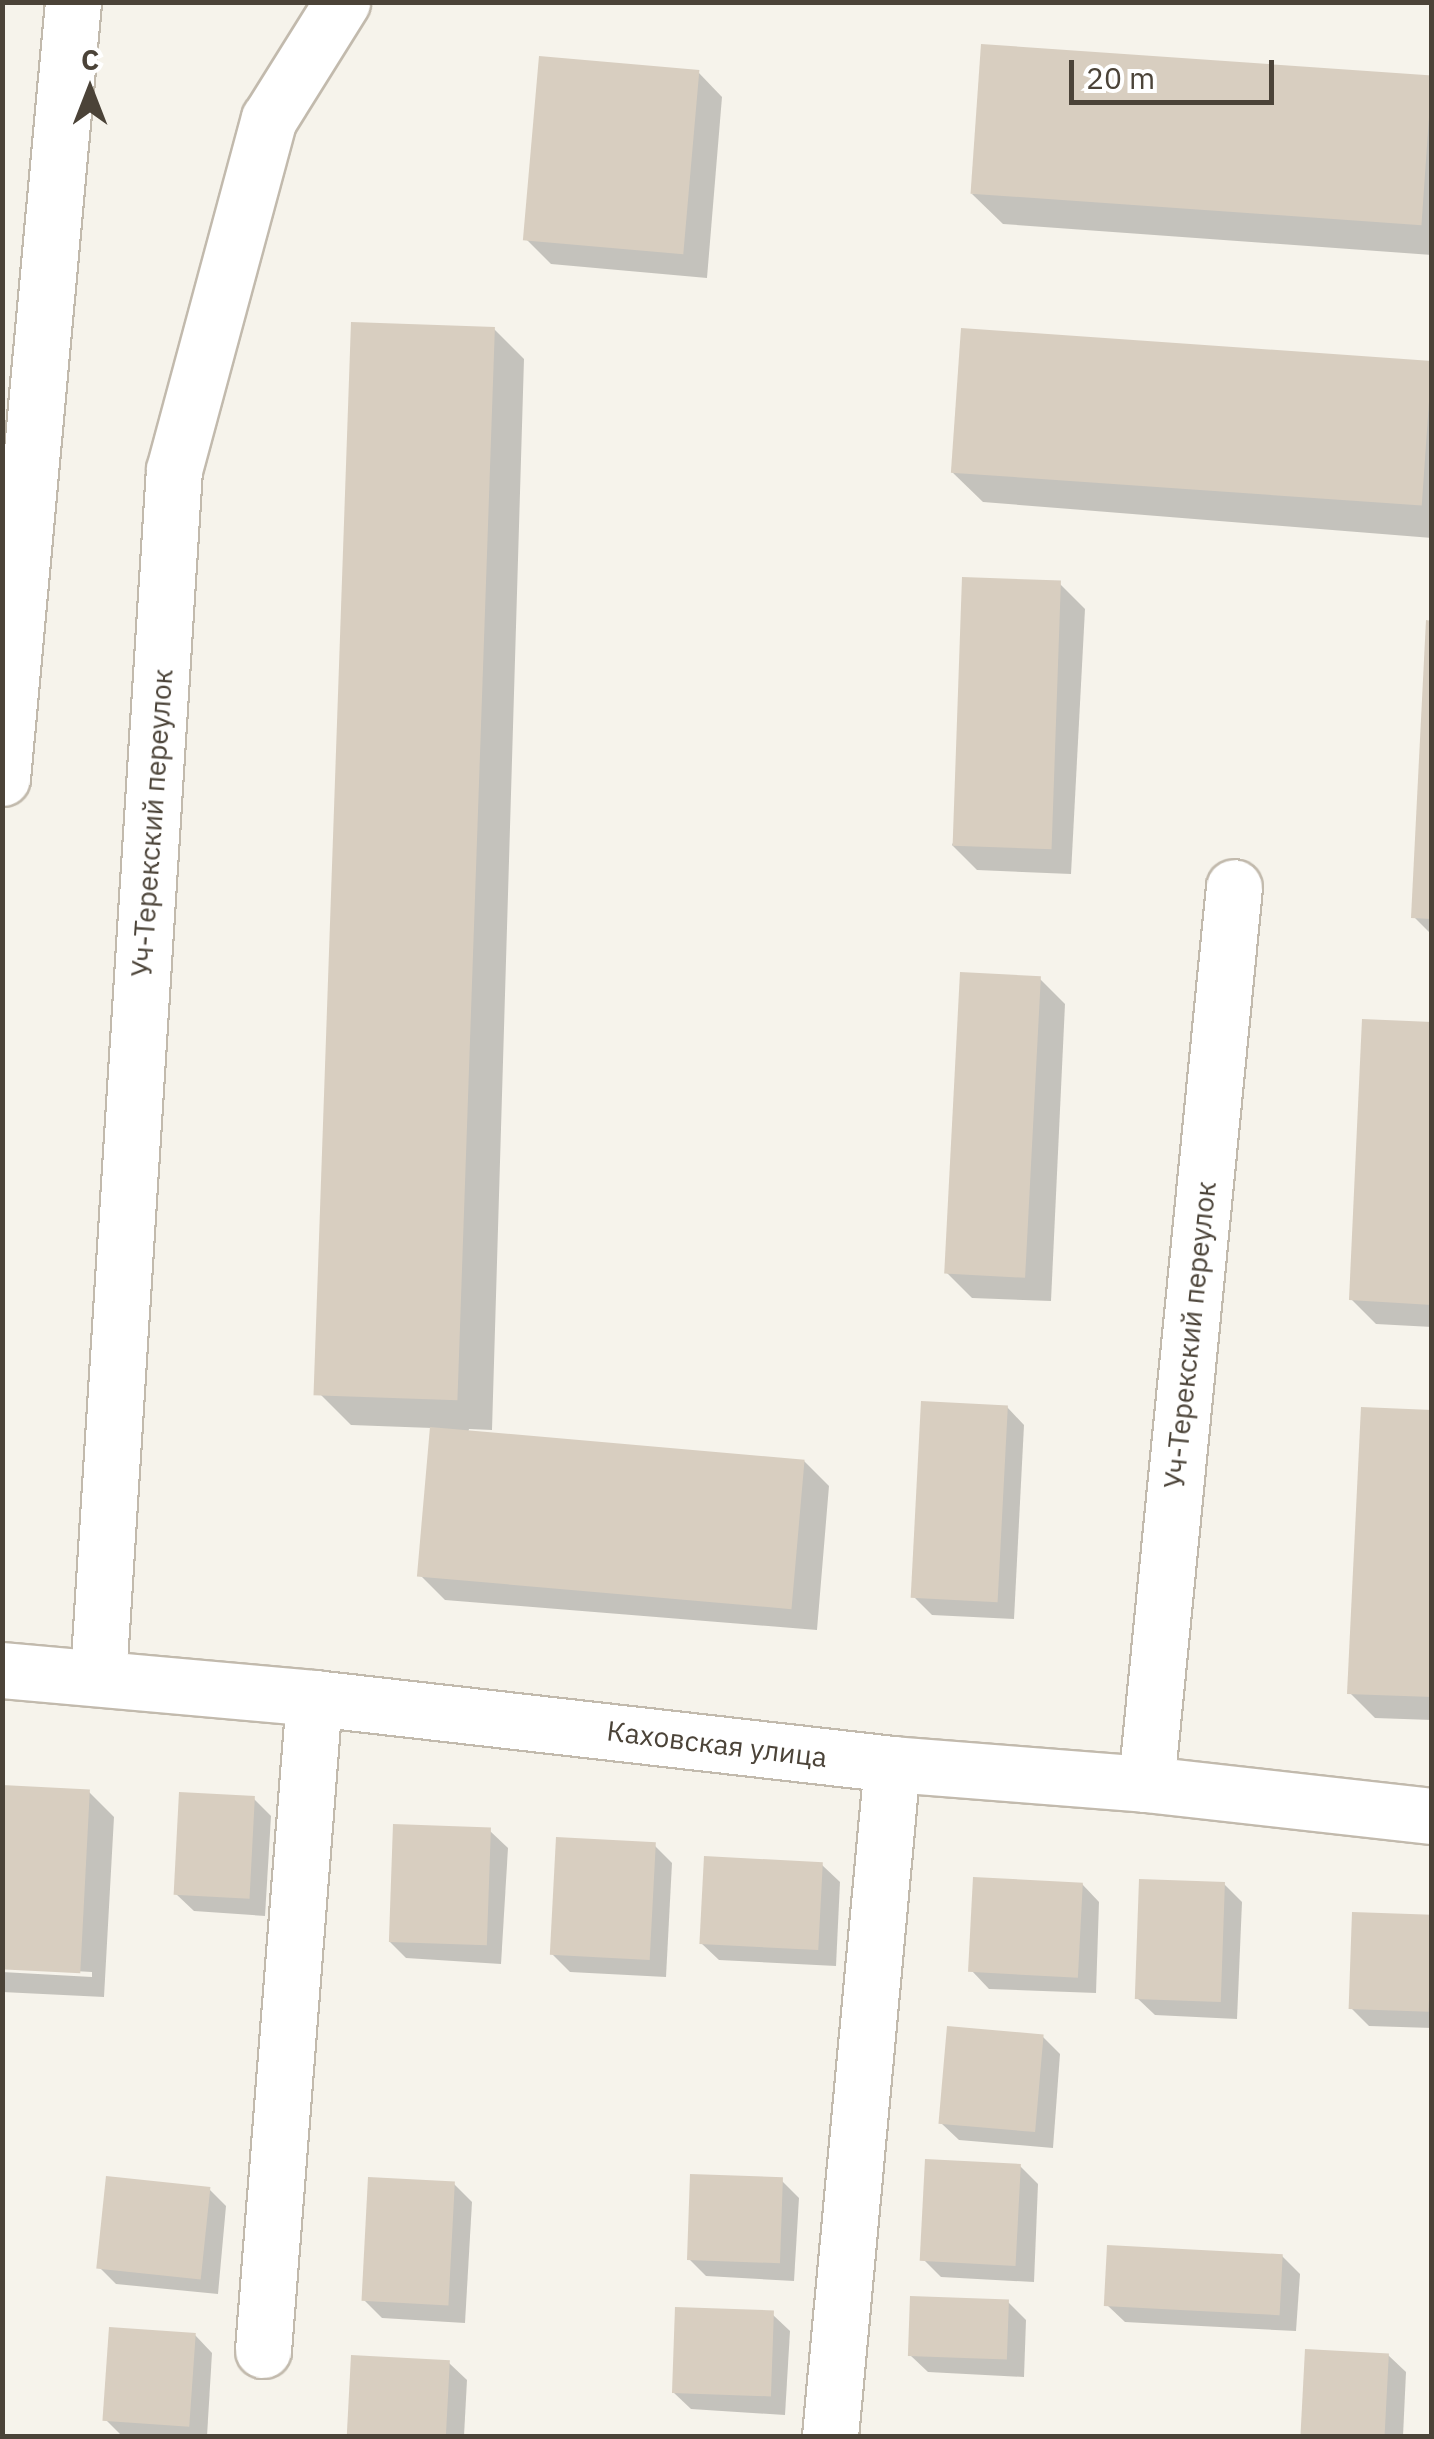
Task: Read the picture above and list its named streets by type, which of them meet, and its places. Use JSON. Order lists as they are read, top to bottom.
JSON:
{
  "streets": {
    "street": ["Уч-Терекский переулок", "Каховская улица"]
  },
  "crossings": [
    ["Уч-Терекский переулок", "Каховская улица"]
  ],
  "scale_bar": "20 m",
  "north": "top"
}
